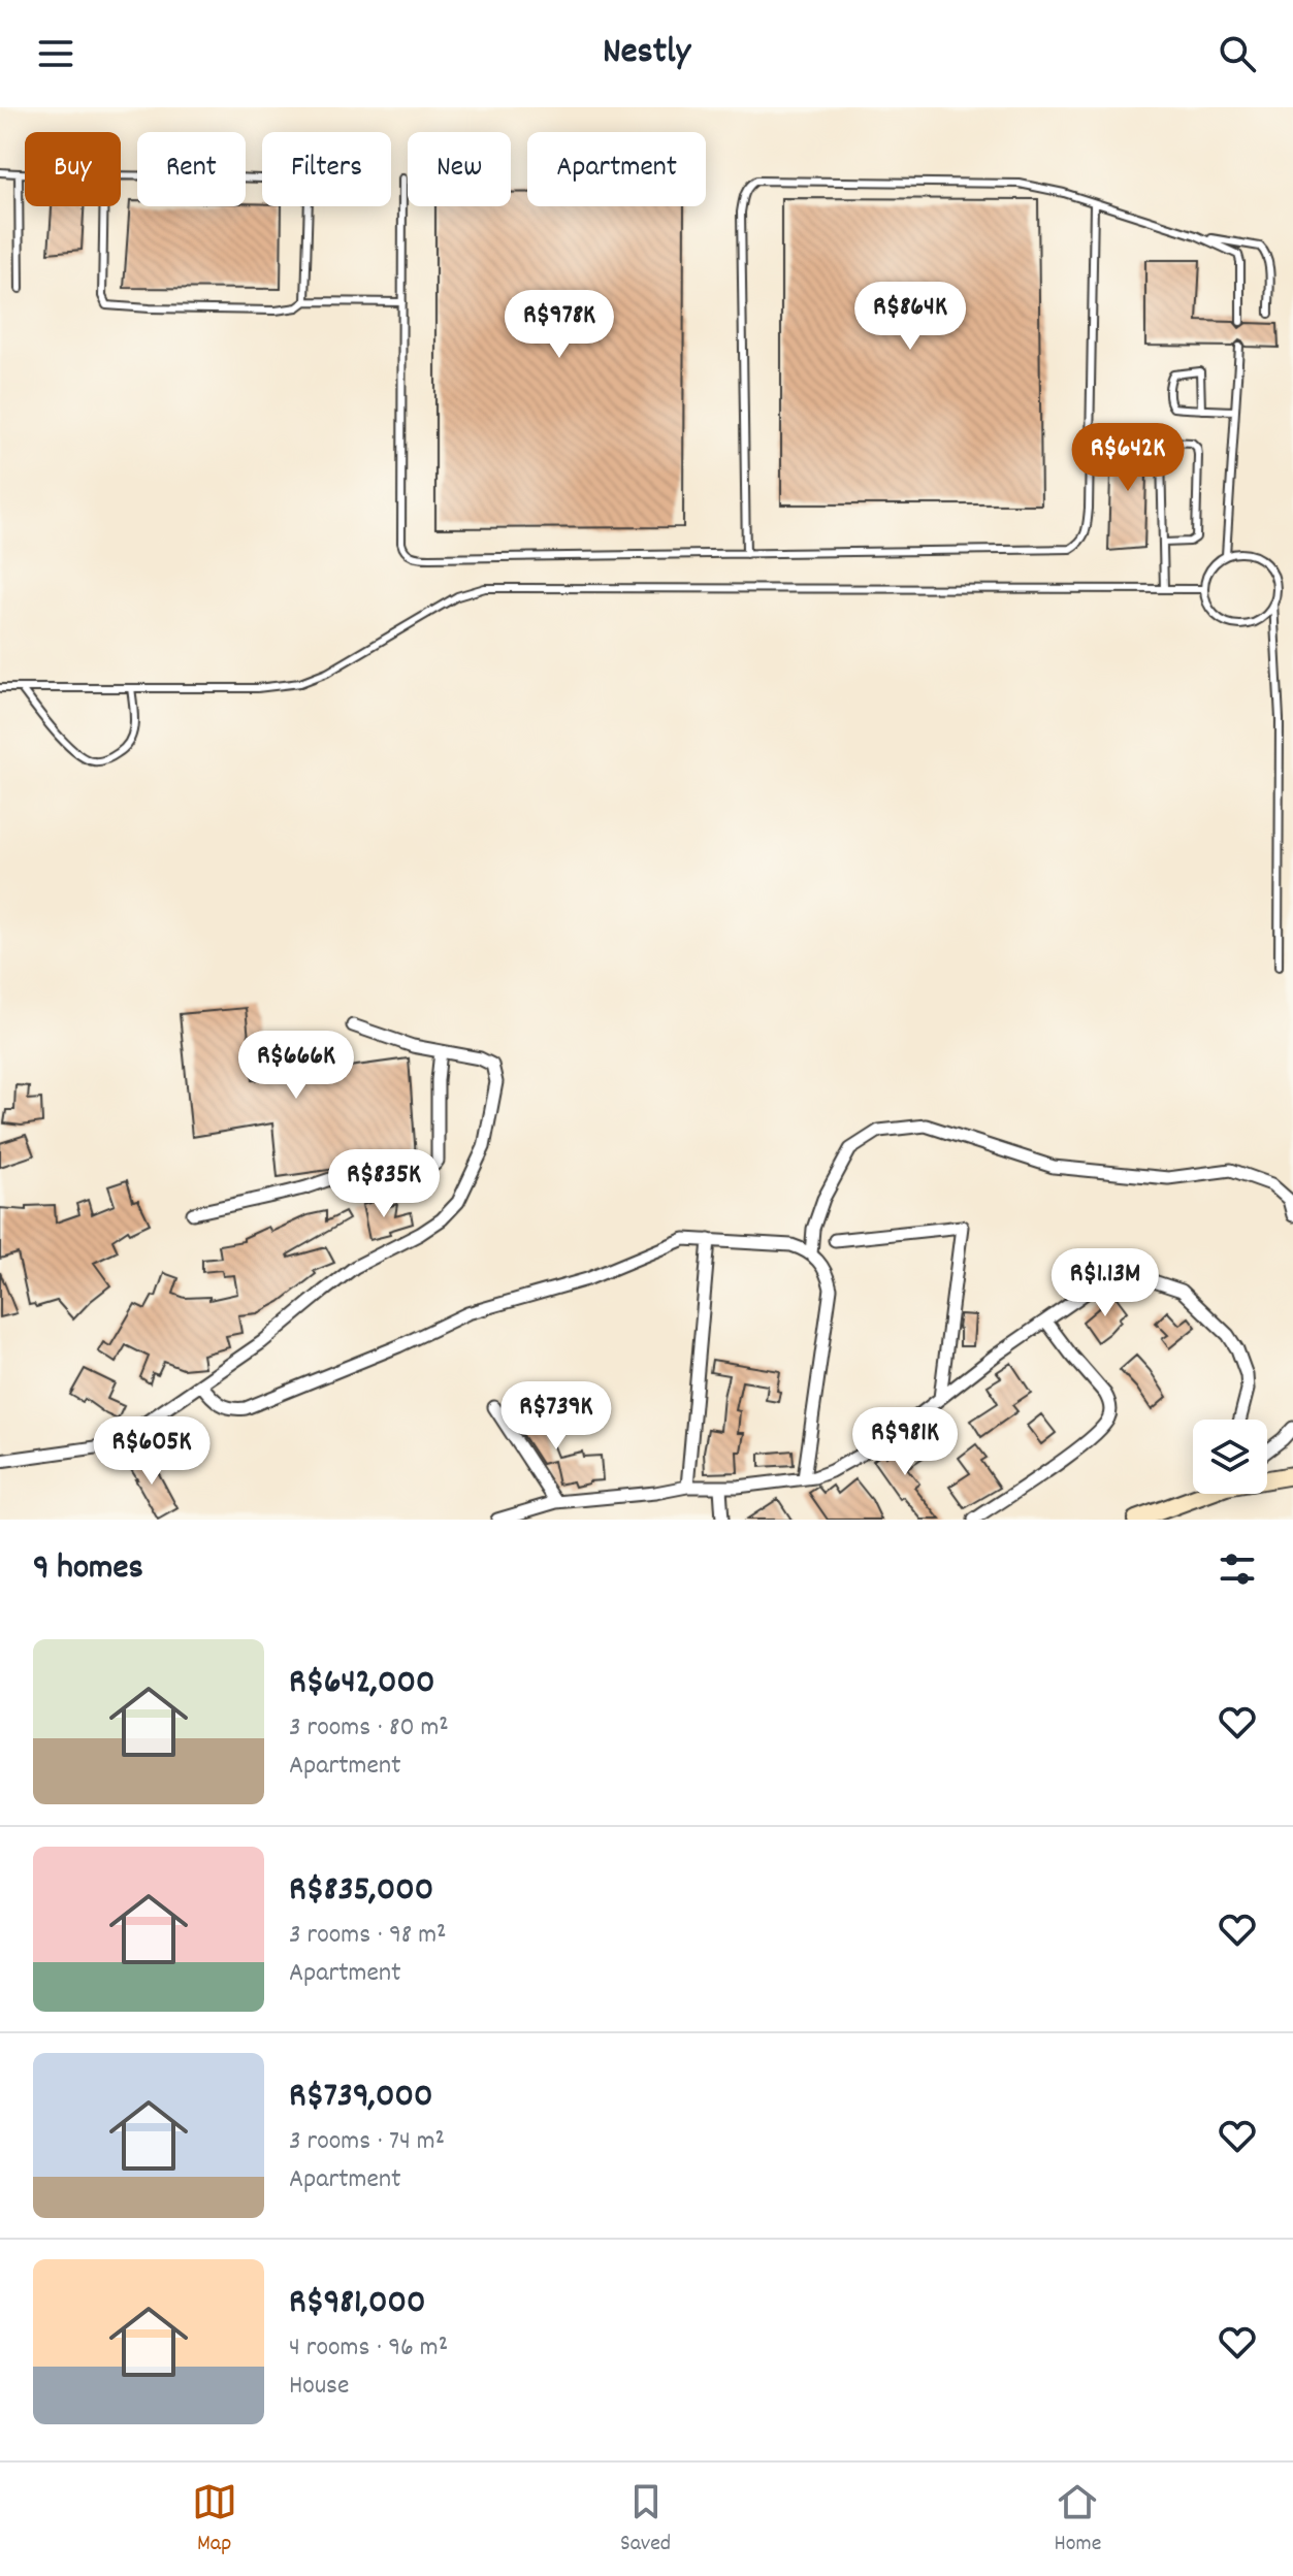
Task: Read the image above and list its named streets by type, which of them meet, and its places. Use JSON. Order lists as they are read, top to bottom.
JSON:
{
  "page": {
    "header": "Nestly",
    "chip": [
      "Buy",
      "Rent",
      "Filters",
      "New",
      "Apartment"
    ],
    "price": [
      "R$864K",
      "R$978K",
      "R$642K",
      "R$666K",
      "R$835K",
      "R$1.13M",
      "R$739K",
      "R$981K",
      "R$605K"
    ],
    "heading": "9 homes",
    "list": [
      {
        "name": "R$642,000",
        "note": "3 rooms · 80 m² · Apartment"
      },
      {
        "name": "R$835,000",
        "note": "3 rooms · 98 m² · Apartment"
      },
      {
        "name": "R$739,000",
        "note": "3 rooms · 74 m² · Apartment"
      },
      {
        "name": "R$981,000",
        "note": "4 rooms · 96 m² · House"
      }
    ],
    "tabs": ["Map", "Saved", "Home"]
  }
}
